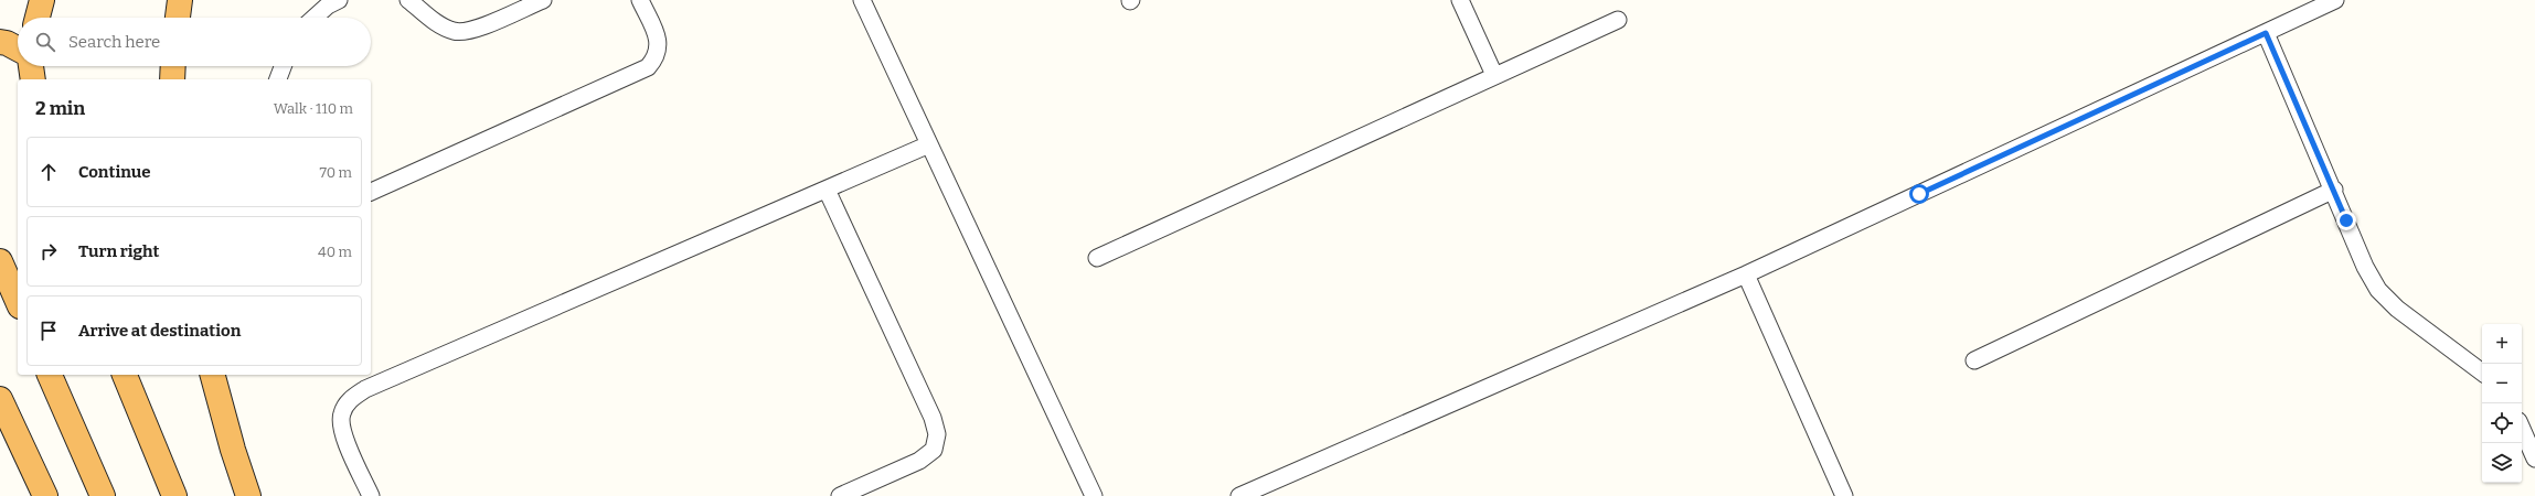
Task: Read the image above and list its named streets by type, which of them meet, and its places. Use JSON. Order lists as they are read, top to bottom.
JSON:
{
  "page": {
    "search": "Search here",
    "heading": ["2 min", "Walk · 110 m"],
    "list": [
      ["Continue", "70 m"],
      ["Turn right", "40 m"],
      "Arrive at destination"
    ],
    "map_buttons": ["+", "−"]
  }
}
